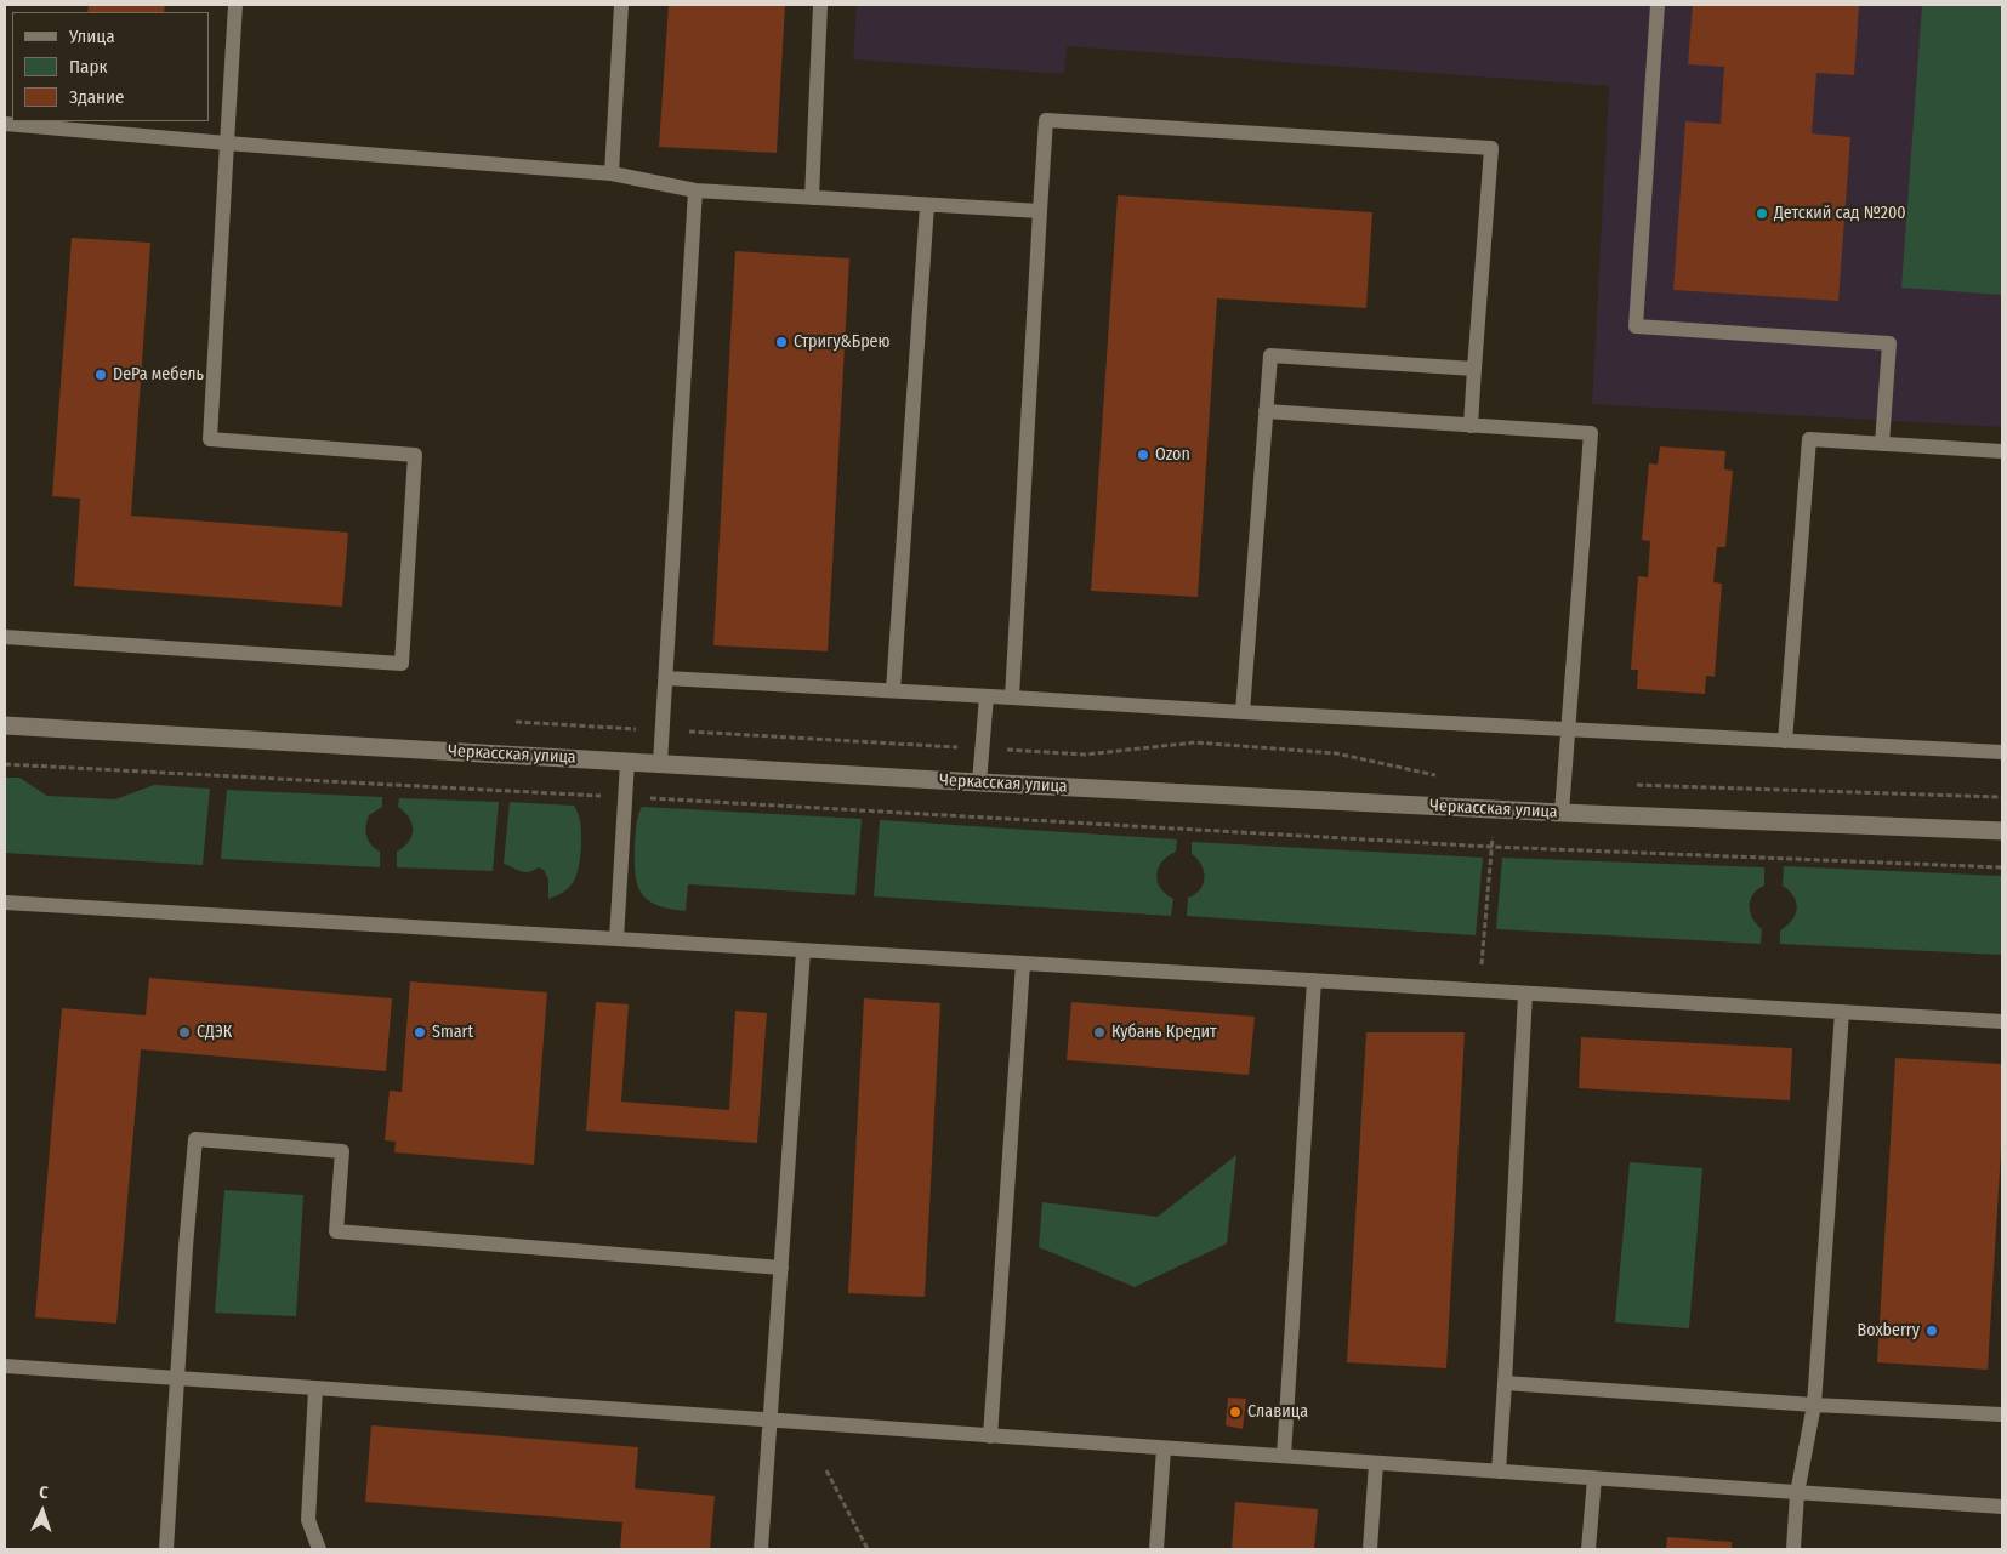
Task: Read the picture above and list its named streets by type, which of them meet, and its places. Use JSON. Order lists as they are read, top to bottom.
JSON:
{
  "streets": {
    "street": ["Черкасская улица"]
  },
  "places": [
    "Детский сад №200",
    "Стригу&Брею",
    "DePa мебель",
    "Ozon",
    "СДЭК",
    "Smart",
    "Кубань Кредит",
    "Boxberry",
    "Славица"
  ],
  "legend": ["Улица", "Парк", "Здание"],
  "north": "top"
}
